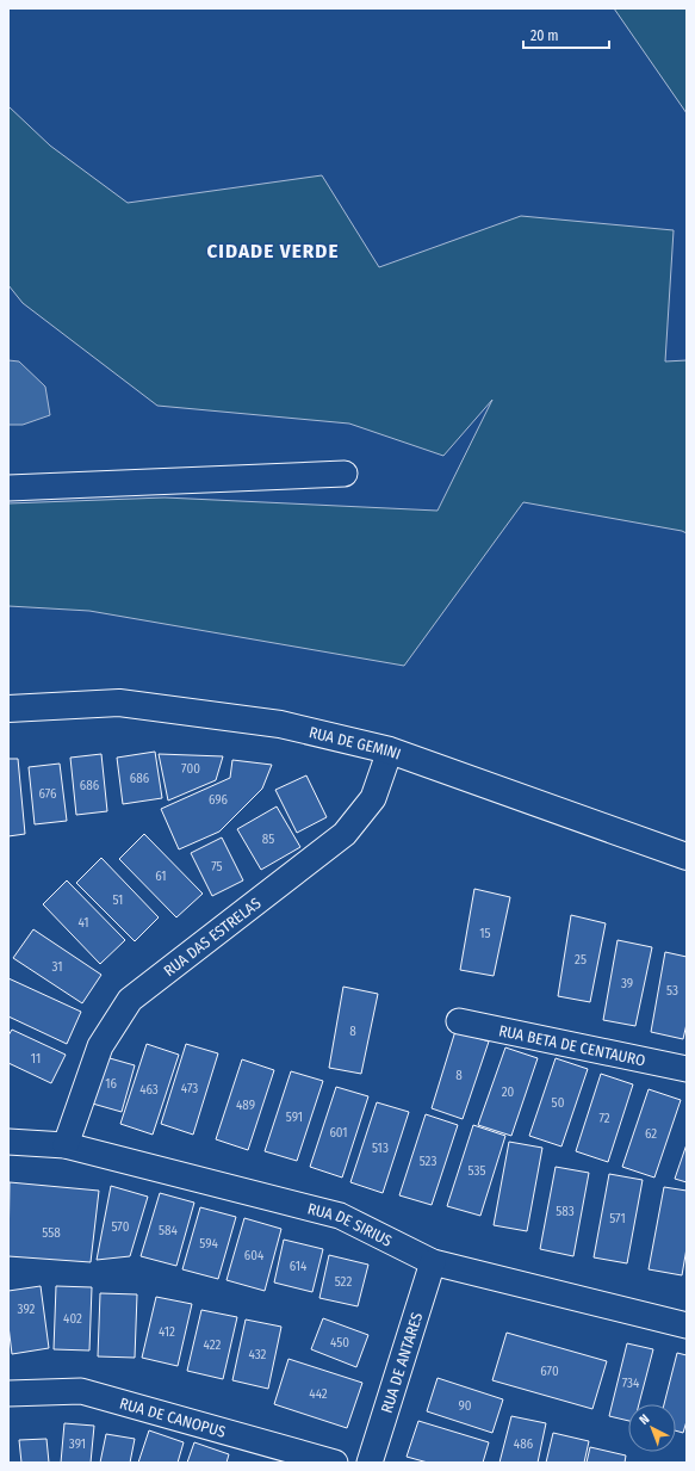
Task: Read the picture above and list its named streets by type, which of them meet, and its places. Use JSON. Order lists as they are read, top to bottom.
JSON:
{
  "streets": {
    "street": [
      "RUA DE GEMINI",
      "RUA DAS ESTRELAS",
      "RUA BETA DE CENTAURO",
      "RUA DE SIRIUS",
      "RUA DE ANTARES",
      "RUA DE CANOPUS"
    ]
  },
  "crossings": [
    ["RUA DE GEMINI", "RUA DAS ESTRELAS"],
    ["RUA DAS ESTRELAS", "RUA DE SIRIUS"],
    ["RUA DE SIRIUS", "RUA DE ANTARES"]
  ],
  "districts": ["CIDADE VERDE"],
  "house_numbers": [
    "700",
    "686",
    "686",
    "676",
    "696",
    "85",
    "75",
    "61",
    "51",
    "41",
    "15",
    "25",
    "31",
    "39",
    "53",
    "8",
    "11",
    "8",
    "16",
    "473",
    "463",
    "20",
    "50",
    "489",
    "591",
    "72",
    "601",
    "62",
    "513",
    "523",
    "535",
    "583",
    "571",
    "570",
    "584",
    "558",
    "594",
    "604",
    "614",
    "522",
    "392",
    "402",
    "412",
    "450",
    "422",
    "432",
    "670",
    "734",
    "442",
    "90",
    "391",
    "486"
  ],
  "scale_bar": "20 m",
  "north": "top left"
}
